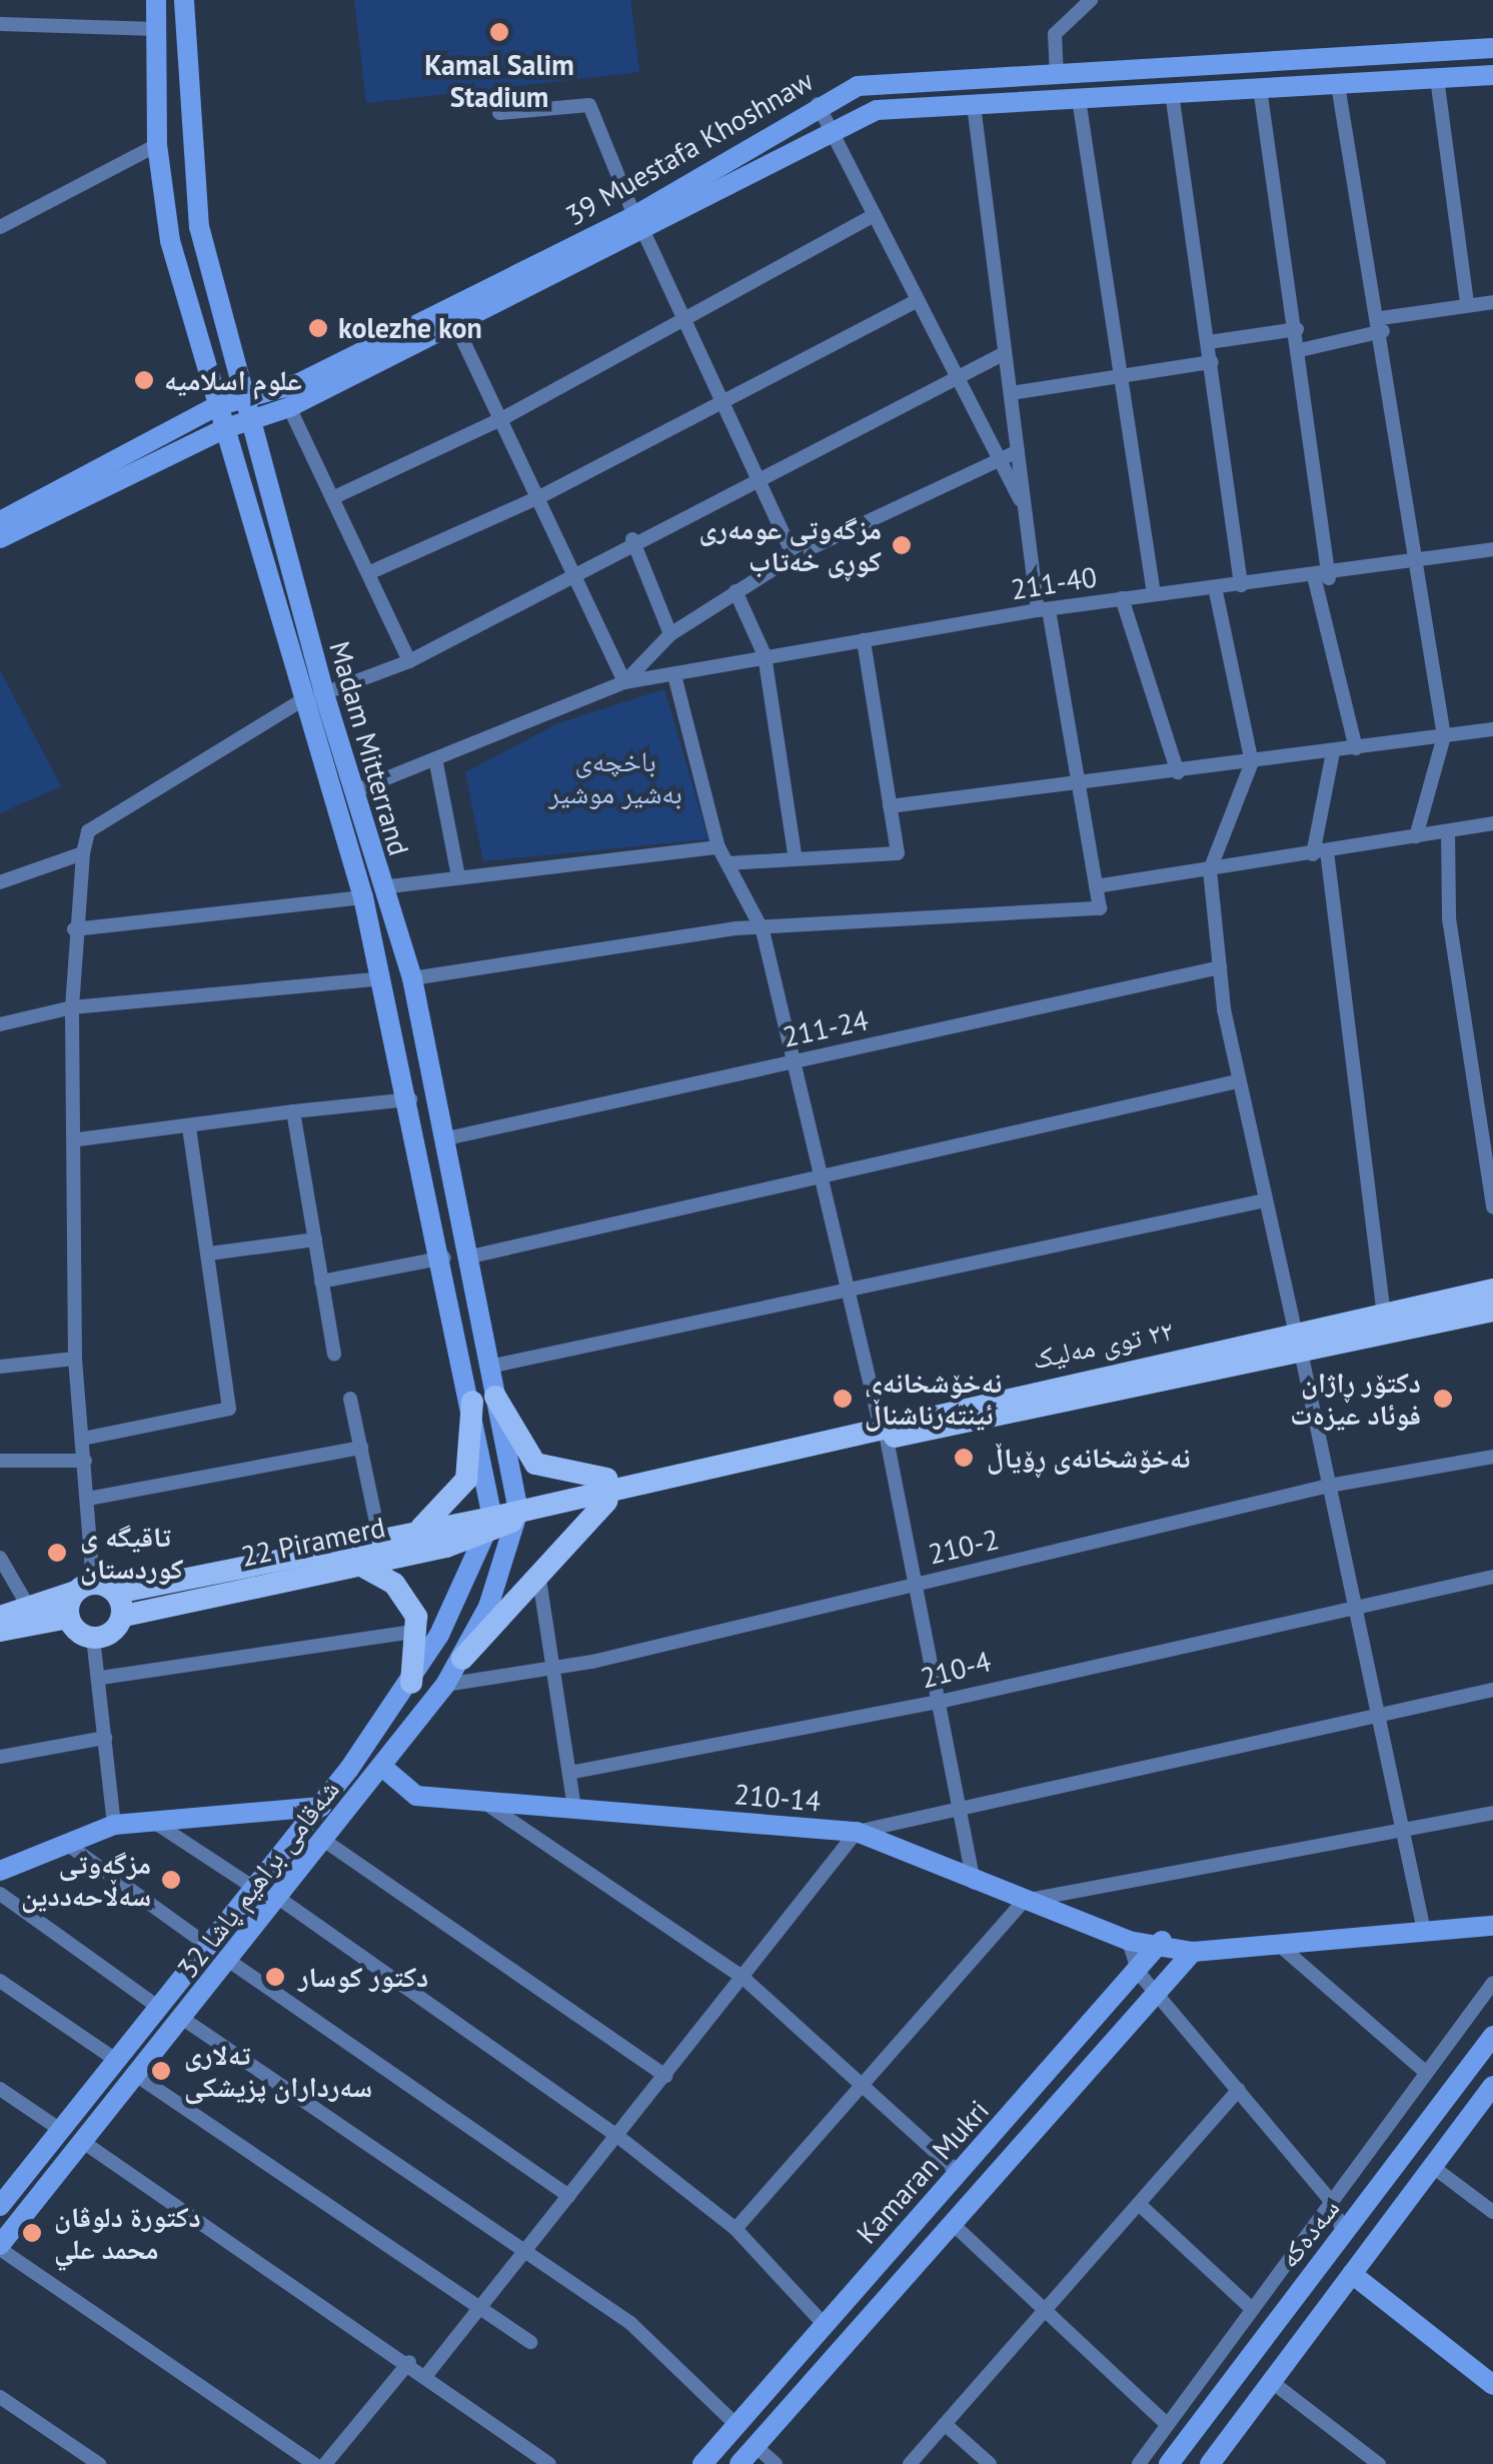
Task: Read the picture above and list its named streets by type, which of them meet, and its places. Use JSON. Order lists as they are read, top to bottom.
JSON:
{
  "streets": {
    "main road": [
      "39 Muestafa Khoshnaw",
      "Madam Mitterrand",
      "٢٢ توی مەلیک",
      "22 Piramerd",
      "210-14",
      "شەقامی براهیم پاشا 32",
      "Kamaran Mukri",
      "سەدەکە"
    ],
    "street": [
      "211-40",
      "211-24",
      "210-2",
      "210-4"
    ]
  },
  "crossings": [
    ["39 Muestafa Khoshnaw", "Madam Mitterrand"],
    ["Madam Mitterrand", "211-24"],
    ["Madam Mitterrand", "٢٢ توی مەلیک"],
    ["Madam Mitterrand", "22 Piramerd"],
    ["Madam Mitterrand", "شەقامی براهیم پاشا 32"],
    ["٢٢ توی مەلیک", "22 Piramerd"],
    ["٢٢ توی مەلیک", "شەقامی براهیم پاشا 32"],
    ["22 Piramerd", "شەقامی براهیم پاشا 32"],
    ["210-2", "شەقامی براهیم پاشا 32"],
    ["210-14", "شەقامی براهیم پاشا 32"],
    ["210-14", "Kamaran Mukri"]
  ],
  "parks": ["باخچەی بەشیر موشیر"],
  "places": [
    "Kamal Salim Stadium",
    "kolezhe kon",
    "علوم اسلاميه",
    "مزگەوتی عومەری کوڕی خەتاب",
    "نەخۆشخانەی ئینتەرناشناڵ",
    "دکتۆر ڕاژان فوئاد عیزەت",
    "نەخۆشخانەی ڕۆیاڵ",
    "تاقيگه ى كوردستان",
    "مزگەوتی سەڵاحەددین",
    "دكتور كوسار",
    "تەلاری سەرداران پزیشکی",
    "دكتورة دلوڤان محمد علي"
  ]
}
